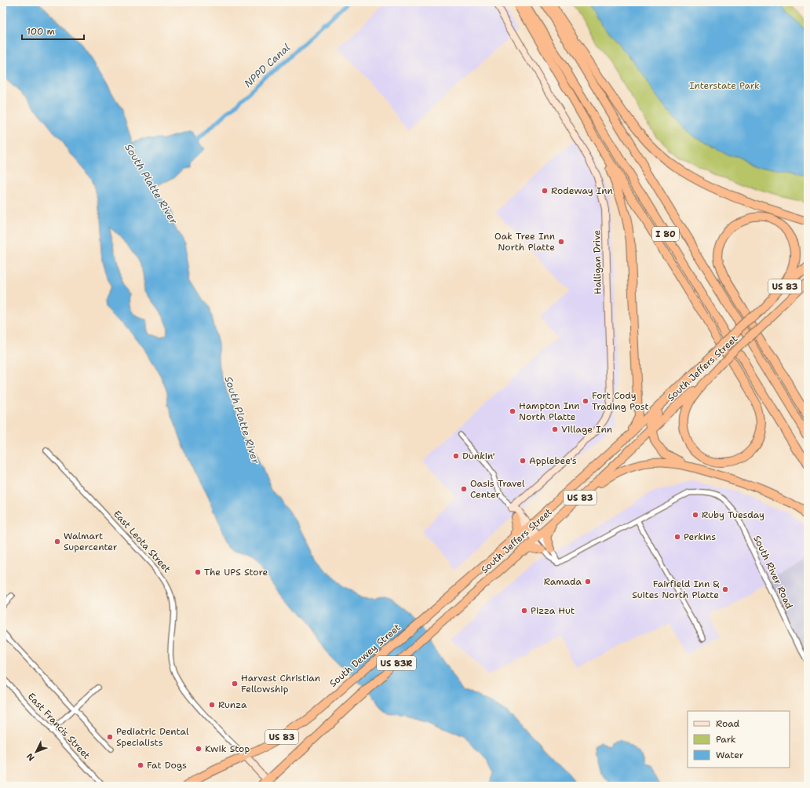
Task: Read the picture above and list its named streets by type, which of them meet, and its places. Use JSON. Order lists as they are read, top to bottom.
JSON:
{
  "streets": {
    "highway": [
      "I 80",
      "US 83",
      "South Jeffers Street",
      "South Dewey Street",
      "US 83R"
    ],
    "street": [
      "Halligan Drive",
      "East Leota Street",
      "South River Road",
      "East Francis Street"
    ]
  },
  "crossings": [
    ["South Jeffers Street", "East Leota Street"],
    ["South Jeffers Street", "South Dewey Street"],
    ["East Leota Street", "South Dewey Street"]
  ],
  "water": ["NPPD Canal", "South Platte River"],
  "parks": ["Interstate Park"],
  "places": [
    "Rodeway Inn",
    "Oak Tree Inn North Platte",
    "Fort Cody Trading Post",
    "Hampton Inn North Platte",
    "Village Inn",
    "Dunkin'",
    "Applebee's",
    "Oasis Travel Center",
    "Ruby Tuesday",
    "Perkins",
    "Walmart Supercenter",
    "The UPS Store",
    "Ramada",
    "Fairfield Inn & Suites North Platte",
    "Pizza Hut",
    "Harvest Christian Fellowship",
    "Runza",
    "Pediatric Dental Specialists",
    "Kwik Stop",
    "Fat Dogs"
  ],
  "legend": ["Road", "Park", "Water"],
  "scale_bar": "100 m",
  "north": "bottom left"
}
